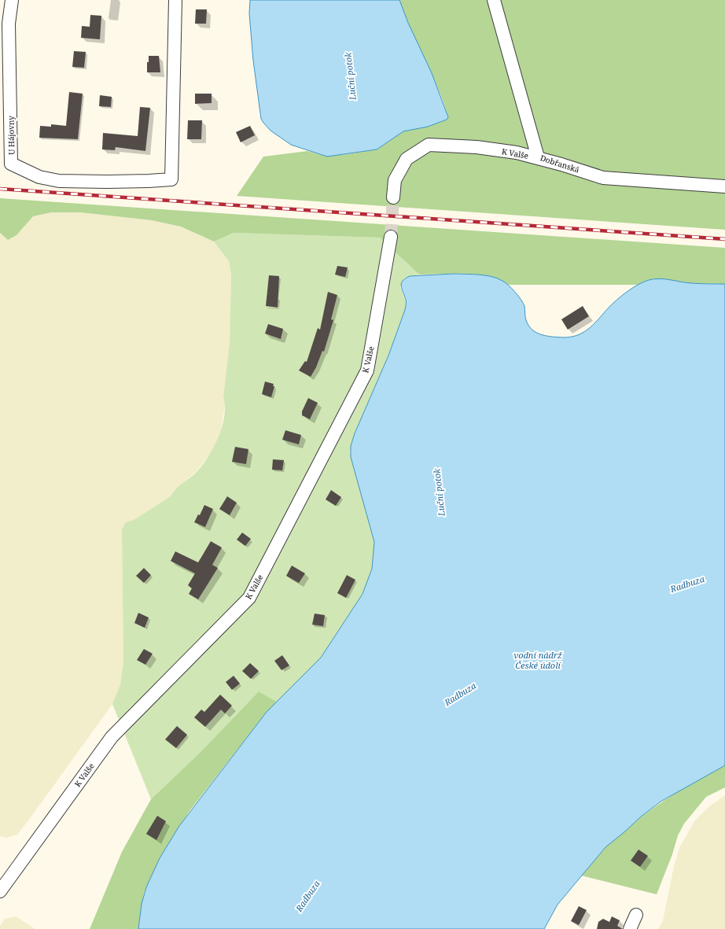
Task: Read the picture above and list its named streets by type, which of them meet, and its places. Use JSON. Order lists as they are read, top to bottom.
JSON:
{
  "streets": {
    "street": ["U Hájovny", "K Valše", "Dobřanská"]
  },
  "crossings": [
    ["K Valše", "Dobřanská"]
  ],
  "water": ["Luční potok", "Radbuza", "vodní nádrž České údolí"]
}
